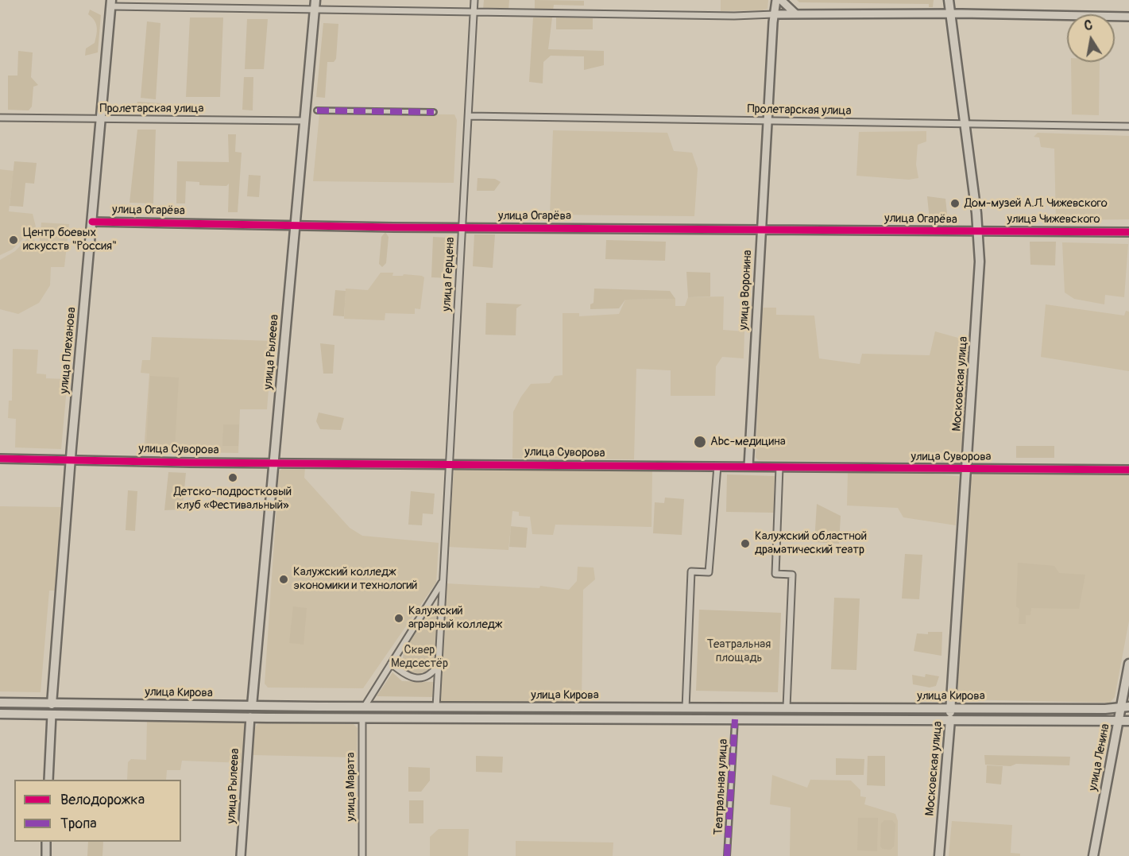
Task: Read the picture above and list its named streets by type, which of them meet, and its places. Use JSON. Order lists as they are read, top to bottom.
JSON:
{
  "streets": {
    "main road": [
      "улица Плеханова",
      "улица Рылеева",
      "Московская улица",
      "улица Кирова",
      "улица Ленина"
    ],
    "street": [
      "Пролетарская улица",
      "улица Огарёва",
      "улица Чижевского",
      "улица Герцена",
      "улица Воронина",
      "улица Суворова",
      "улица Марата",
      "Театральная улица"
    ]
  },
  "crossings": [
    ["Пролетарская улица", "улица Герцена"],
    ["Пролетарская улица", "улица Воронина"],
    ["Пролетарская улица", "улица Плеханова"],
    ["Пролетарская улица", "улица Рылеева"],
    ["Пролетарская улица", "Московская улица"],
    ["улица Огарёва", "улица Чижевского"],
    ["улица Огарёва", "улица Герцена"],
    ["улица Огарёва", "улица Воронина"],
    ["улица Огарёва", "улица Плеханова"],
    ["улица Огарёва", "улица Рылеева"],
    ["улица Огарёва", "Московская улица"],
    ["улица Чижевского", "Московская улица"],
    ["улица Герцена", "улица Суворова"],
    ["улица Герцена", "улица Кирова"],
    ["улица Воронина", "улица Суворова"],
    ["улица Плеханова", "улица Суворова"],
    ["улица Плеханова", "улица Кирова"],
    ["улица Рылеева", "улица Суворова"],
    ["улица Рылеева", "улица Кирова"],
    ["Московская улица", "улица Суворова"],
    ["Московская улица", "улица Кирова"],
    ["улица Кирова", "улица Ленина"],
    ["улица Кирова", "улица Марата"],
    ["улица Кирова", "Театральная улица"]
  ],
  "parks": ["Театральная площадь", "Сквер Медсестёр"],
  "places": [
    "Дом-музей А.Л. Чижевского",
    "Центр боевых искусств \"Россия\"",
    "Abc-медицина",
    "Детско-подростковый клуб «Фестивальный»",
    "Калужский областной драматический театр",
    "Калужский колледж экономики и технологий",
    "Калужский аграрный колледж"
  ],
  "legend": ["Велодорожка", "Тропа"],
  "north": "top"
}
